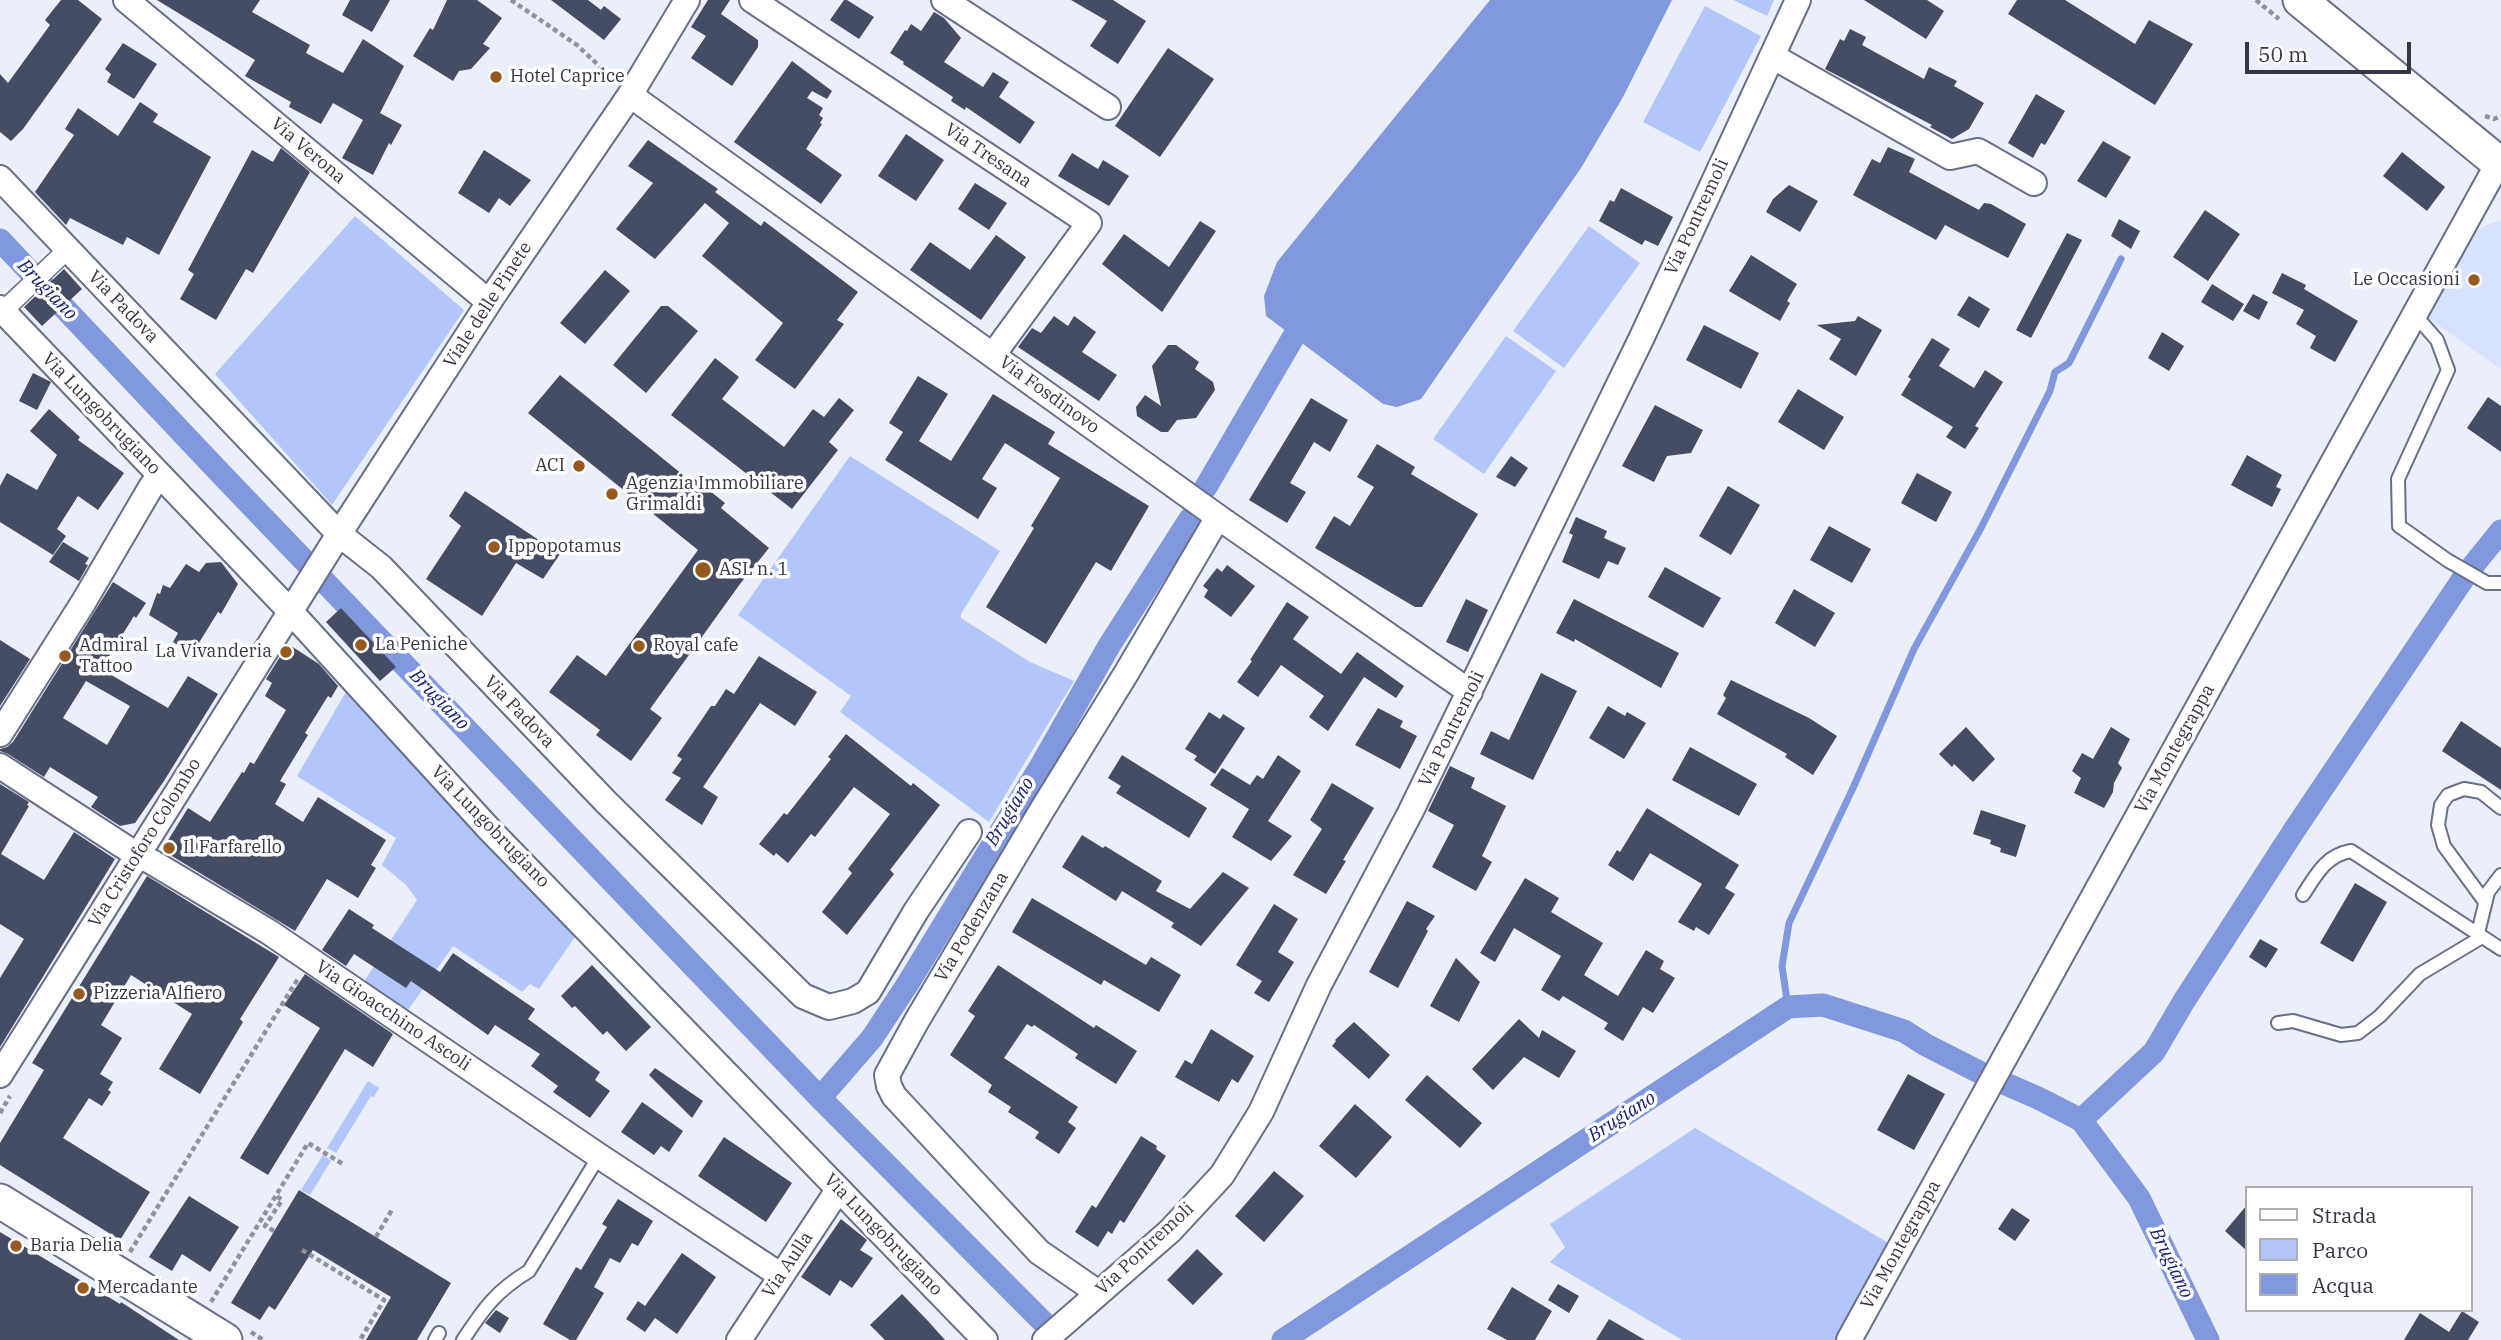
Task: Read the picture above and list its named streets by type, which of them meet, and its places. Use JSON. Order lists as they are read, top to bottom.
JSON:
{
  "streets": {
    "street": [
      "Via Verona",
      "Via Tresana",
      "Via Pontremoli",
      "Viale delle Pinete",
      "Via Padova",
      "Via Fosdinovo",
      "Via Lungobrugiano",
      "Via Montegrappa",
      "Via Cristoforo Colombo",
      "Via Podenzana",
      "Via Gioacchino Ascoli",
      "Via Aulla"
    ]
  },
  "crossings": [
    ["Via Verona", "Viale delle Pinete"],
    ["Via Tresana", "Via Fosdinovo"],
    ["Via Pontremoli", "Via Fosdinovo"],
    ["Via Pontremoli", "Via Podenzana"],
    ["Viale delle Pinete", "Via Padova"],
    ["Viale delle Pinete", "Via Fosdinovo"],
    ["Viale delle Pinete", "Via Lungobrugiano"],
    ["Viale delle Pinete", "Via Cristoforo Colombo"],
    ["Via Fosdinovo", "Via Podenzana"],
    ["Via Lungobrugiano", "Via Cristoforo Colombo"],
    ["Via Lungobrugiano", "Via Aulla"],
    ["Via Cristoforo Colombo", "Via Gioacchino Ascoli"],
    ["Via Gioacchino Ascoli", "Via Aulla"]
  ],
  "water": ["Brugiano"],
  "places": [
    "Hotel Caprice",
    "Le Occasioni",
    "ACI",
    "Agenzia Immobiliare Grimaldi",
    "Ippopotamus",
    "ASL n. 1",
    "La Peniche",
    "Royal cafe",
    "La Vivanderia",
    "Admiral Tattoo",
    "Il Farfarello",
    "Pizzeria Alfiero",
    "Baria Delia",
    "Mercadante"
  ],
  "legend": ["Strada", "Parco", "Acqua"],
  "scale_bar": "50 m"
}
